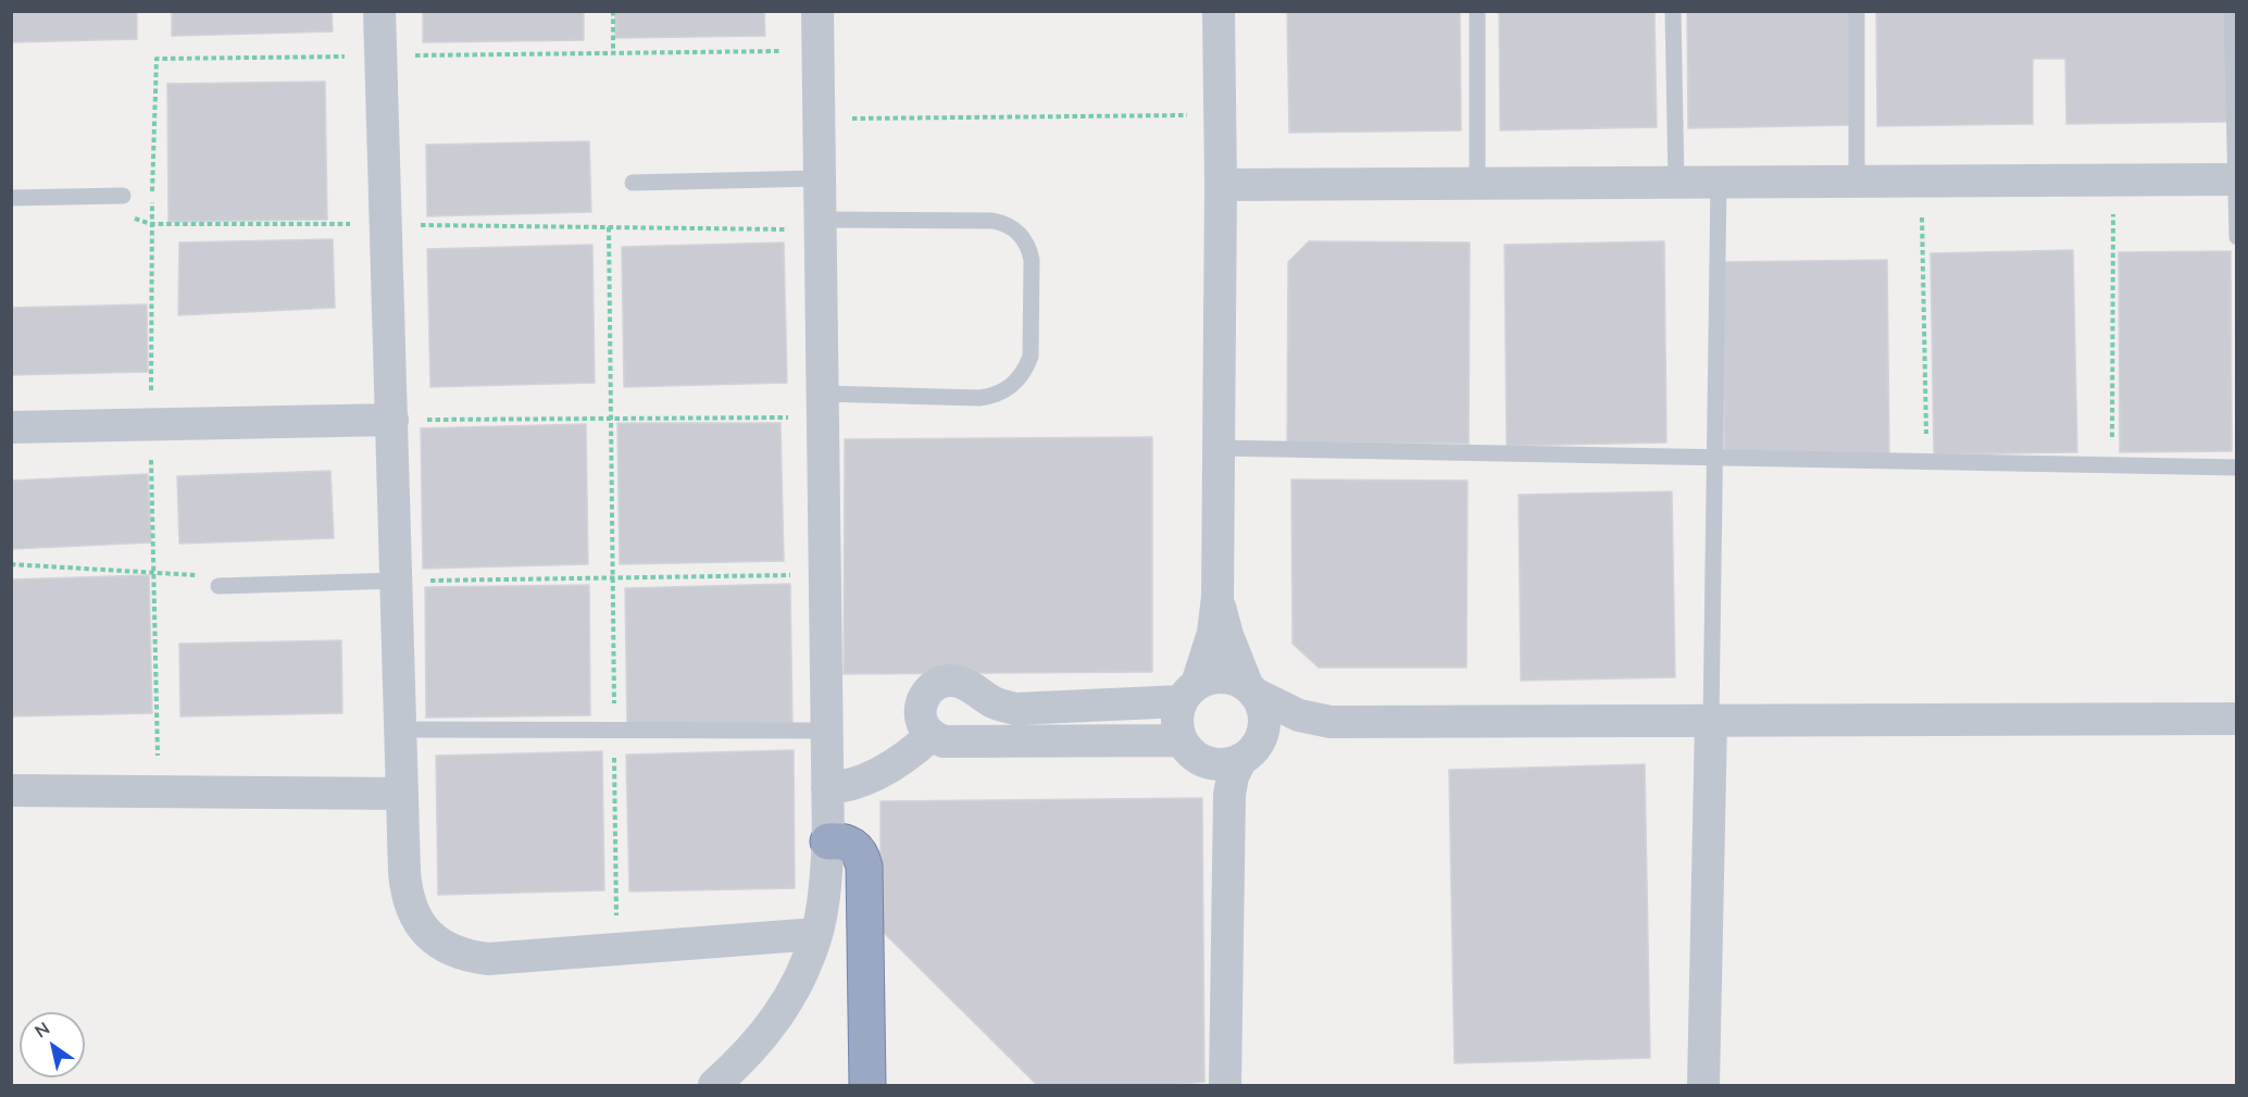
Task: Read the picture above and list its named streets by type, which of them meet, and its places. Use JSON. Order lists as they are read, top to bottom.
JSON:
{
  "north": "top left"
}
